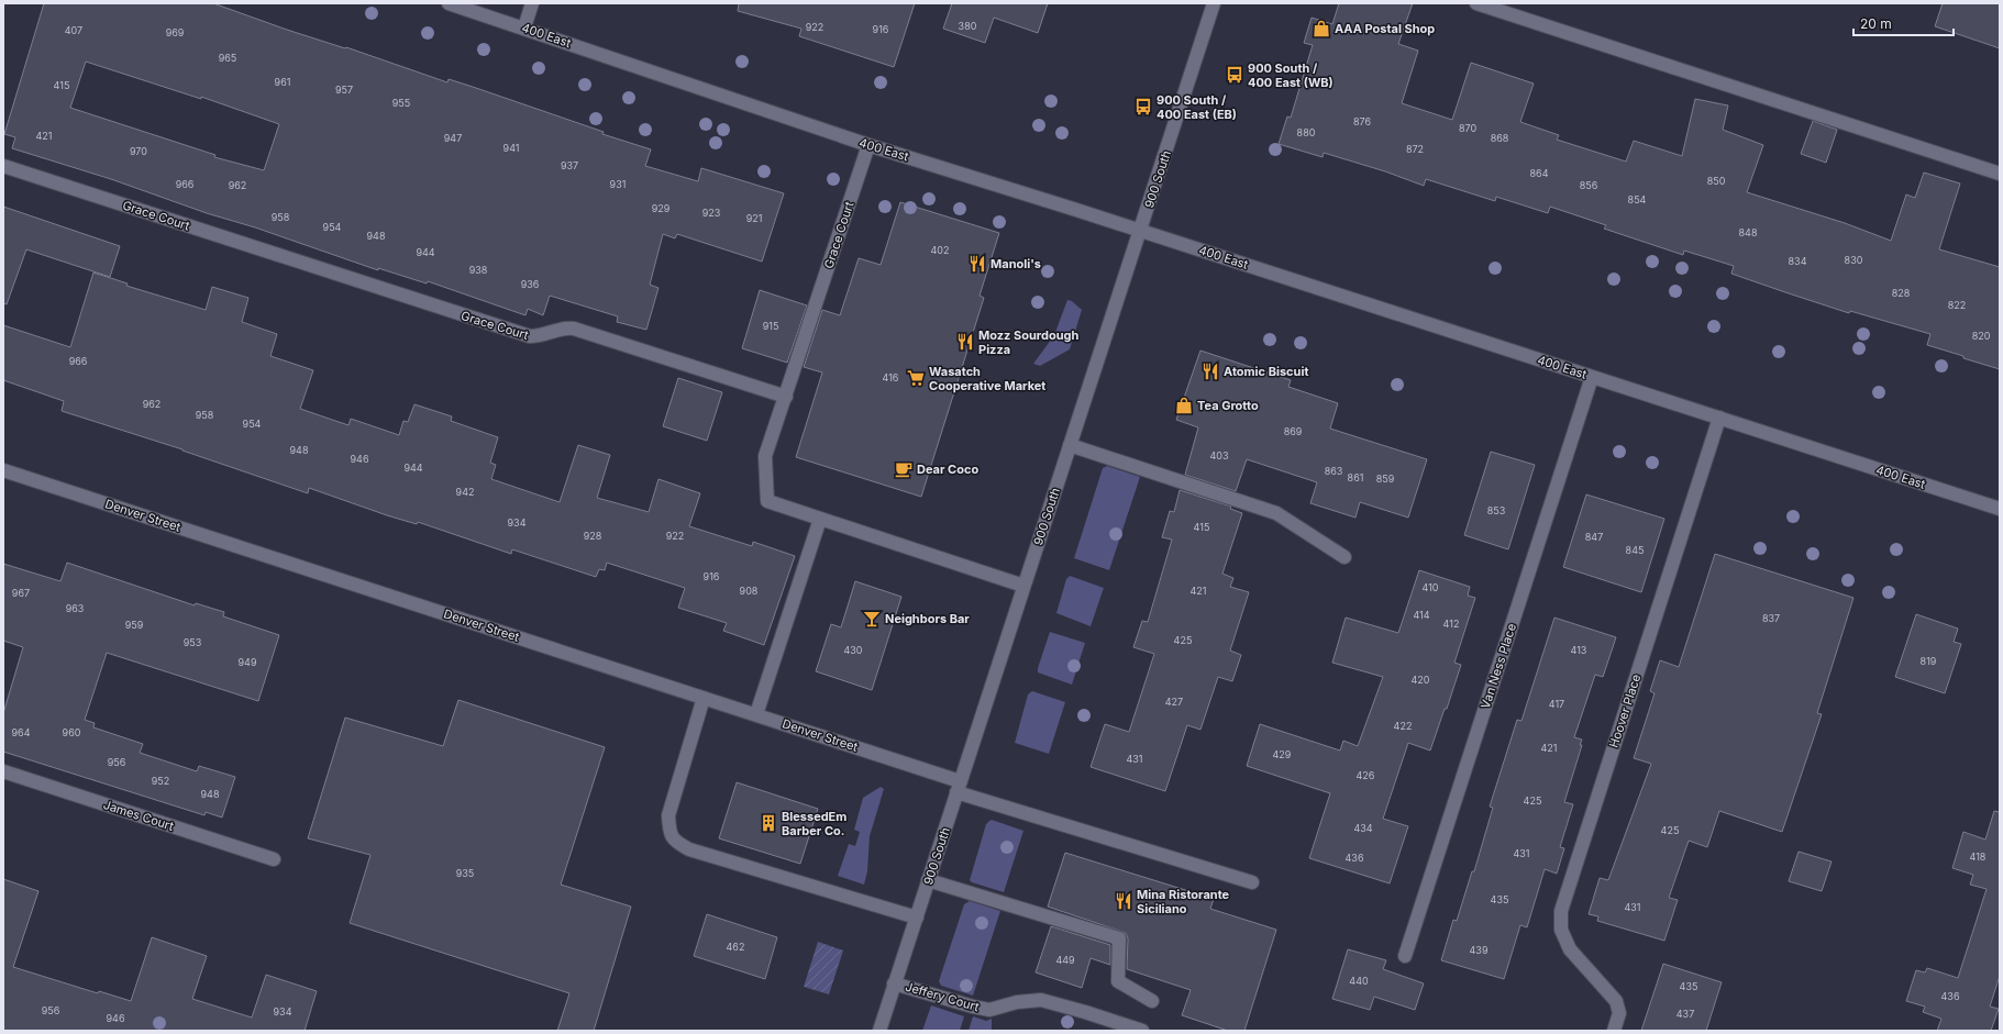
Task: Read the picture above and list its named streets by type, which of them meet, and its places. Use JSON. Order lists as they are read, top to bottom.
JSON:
{
  "streets": {
    "street": [
      "400 East",
      "900 South",
      "Grace Court",
      "Denver Street",
      "Van Ness Place",
      "Hoover Place",
      "James Court",
      "Jeffery Court"
    ]
  },
  "crossings": [
    ["400 East", "900 South"],
    ["400 East", "Grace Court"],
    ["400 East", "Van Ness Place"],
    ["400 East", "Hoover Place"],
    ["900 South", "Denver Street"],
    ["900 South", "Jeffery Court"]
  ],
  "places": {
    "shop": ["AAA Postal Shop", "Tea Grotto"],
    "bus stop": ["900 South / 400 East (WB)", "900 South / 400 East (EB)"],
    "restaurant": [
      "Manoli's",
      "Mozz Sourdough Pizza",
      "Atomic Biscuit",
      "Mina Ristorante Siciliano"
    ],
    "supermarket": ["Wasatch Cooperative Market"],
    "cafe": ["Dear Coco"],
    "bar": ["Neighbors Bar"],
    "building": ["BlessedEm Barber Co."]
  },
  "house_numbers": [
    "380",
    "922",
    "916",
    "407",
    "969",
    "965",
    "961",
    "415",
    "957",
    "955",
    "876",
    "870",
    "880",
    "421",
    "947",
    "868",
    "941",
    "872",
    "970",
    "937",
    "864",
    "850",
    "966",
    "931",
    "962",
    "856",
    "854",
    "929",
    "923",
    "958",
    "921",
    "954",
    "848",
    "948",
    "402",
    "944",
    "830",
    "834",
    "938",
    "936",
    "828",
    "822",
    "915",
    "820",
    "966",
    "416",
    "962",
    "958",
    "954",
    "869",
    "948",
    "403",
    "946",
    "944",
    "863",
    "861",
    "859",
    "942",
    "853",
    "934",
    "415",
    "928",
    "922",
    "847",
    "845",
    "916",
    "410",
    "908",
    "421",
    "967",
    "963",
    "414",
    "837",
    "412",
    "959",
    "425",
    "953",
    "430",
    "413",
    "819",
    "949",
    "420",
    "427",
    "417",
    "422",
    "964",
    "960",
    "421",
    "429",
    "431",
    "956",
    "426",
    "952",
    "948",
    "425",
    "434",
    "425",
    "431",
    "418",
    "436",
    "935",
    "435",
    "431",
    "462",
    "439",
    "449",
    "440",
    "435",
    "436",
    "956",
    "934",
    "437",
    "946"
  ],
  "scale_bar": "20 m"
}
